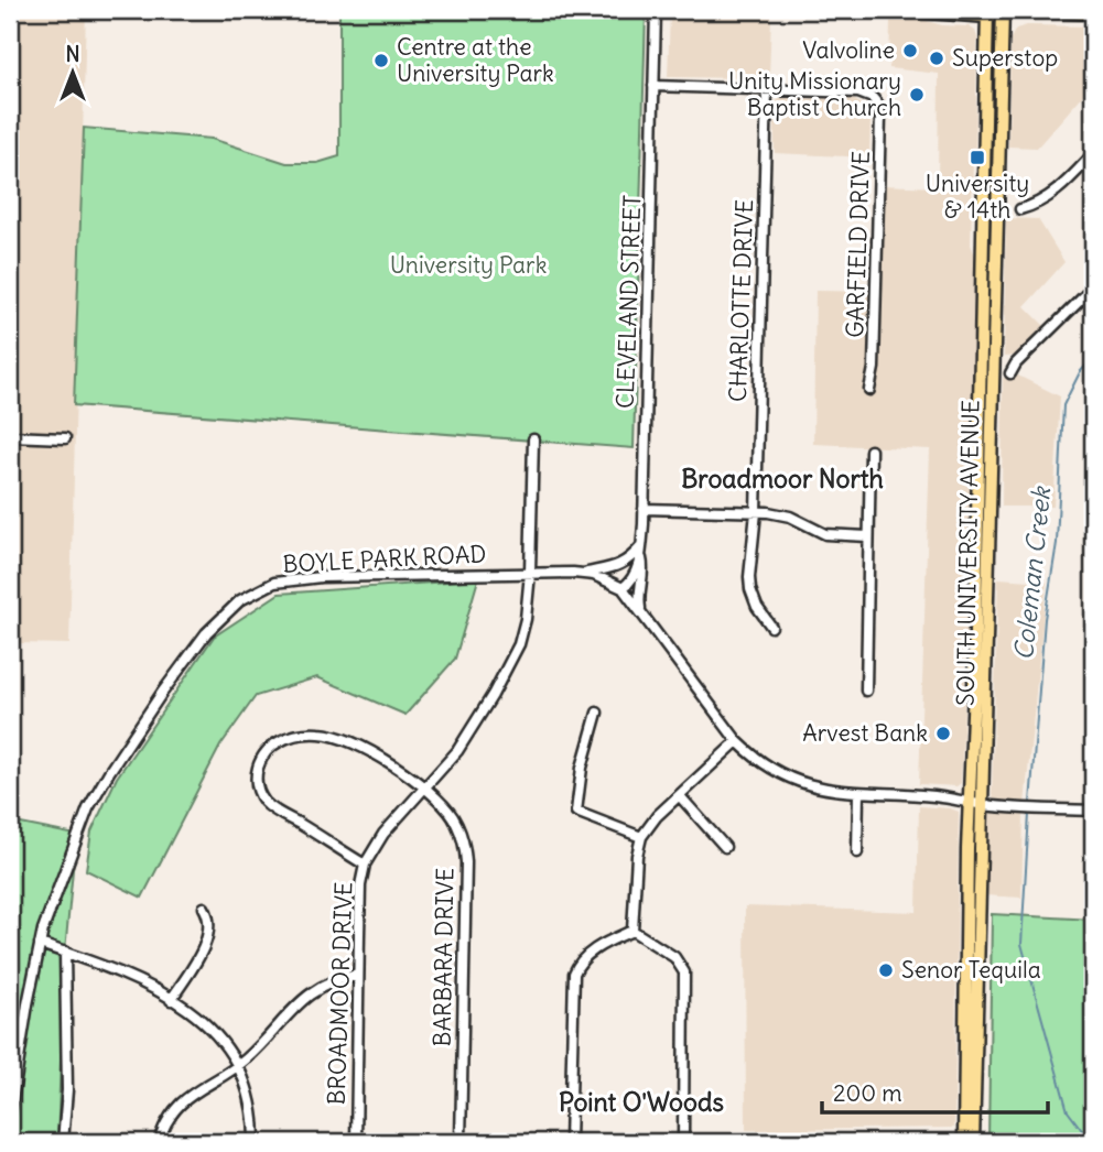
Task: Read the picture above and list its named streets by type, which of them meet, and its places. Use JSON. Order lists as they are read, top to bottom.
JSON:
{
  "streets": {
    "main road": ["SOUTH UNIVERSITY AVENUE"],
    "street": [
      "GARFIELD DRIVE",
      "CHARLOTTE DRIVE",
      "CLEVELAND STREET",
      "BOYLE PARK ROAD",
      "BARBARA DRIVE",
      "BROADMOOR DRIVE"
    ]
  },
  "crossings": [
    ["GARFIELD DRIVE", "CHARLOTTE DRIVE"],
    ["CLEVELAND STREET", "BOYLE PARK ROAD"],
    ["BOYLE PARK ROAD", "BROADMOOR DRIVE"],
    ["BARBARA DRIVE", "BROADMOOR DRIVE"]
  ],
  "districts": ["Broadmoor North", "Point O'Woods"],
  "water": ["Coleman Creek"],
  "parks": ["University Park"],
  "places": {
    "other": [
      "Valvoline",
      "Superstop",
      "Centre at the University Park",
      "Unity Missionary Baptist Church",
      "Arvest Bank",
      "Senor Tequila"
    ],
    "transit": ["University & 14th"]
  },
  "scale_bar": "200 m",
  "north": "top"
}
